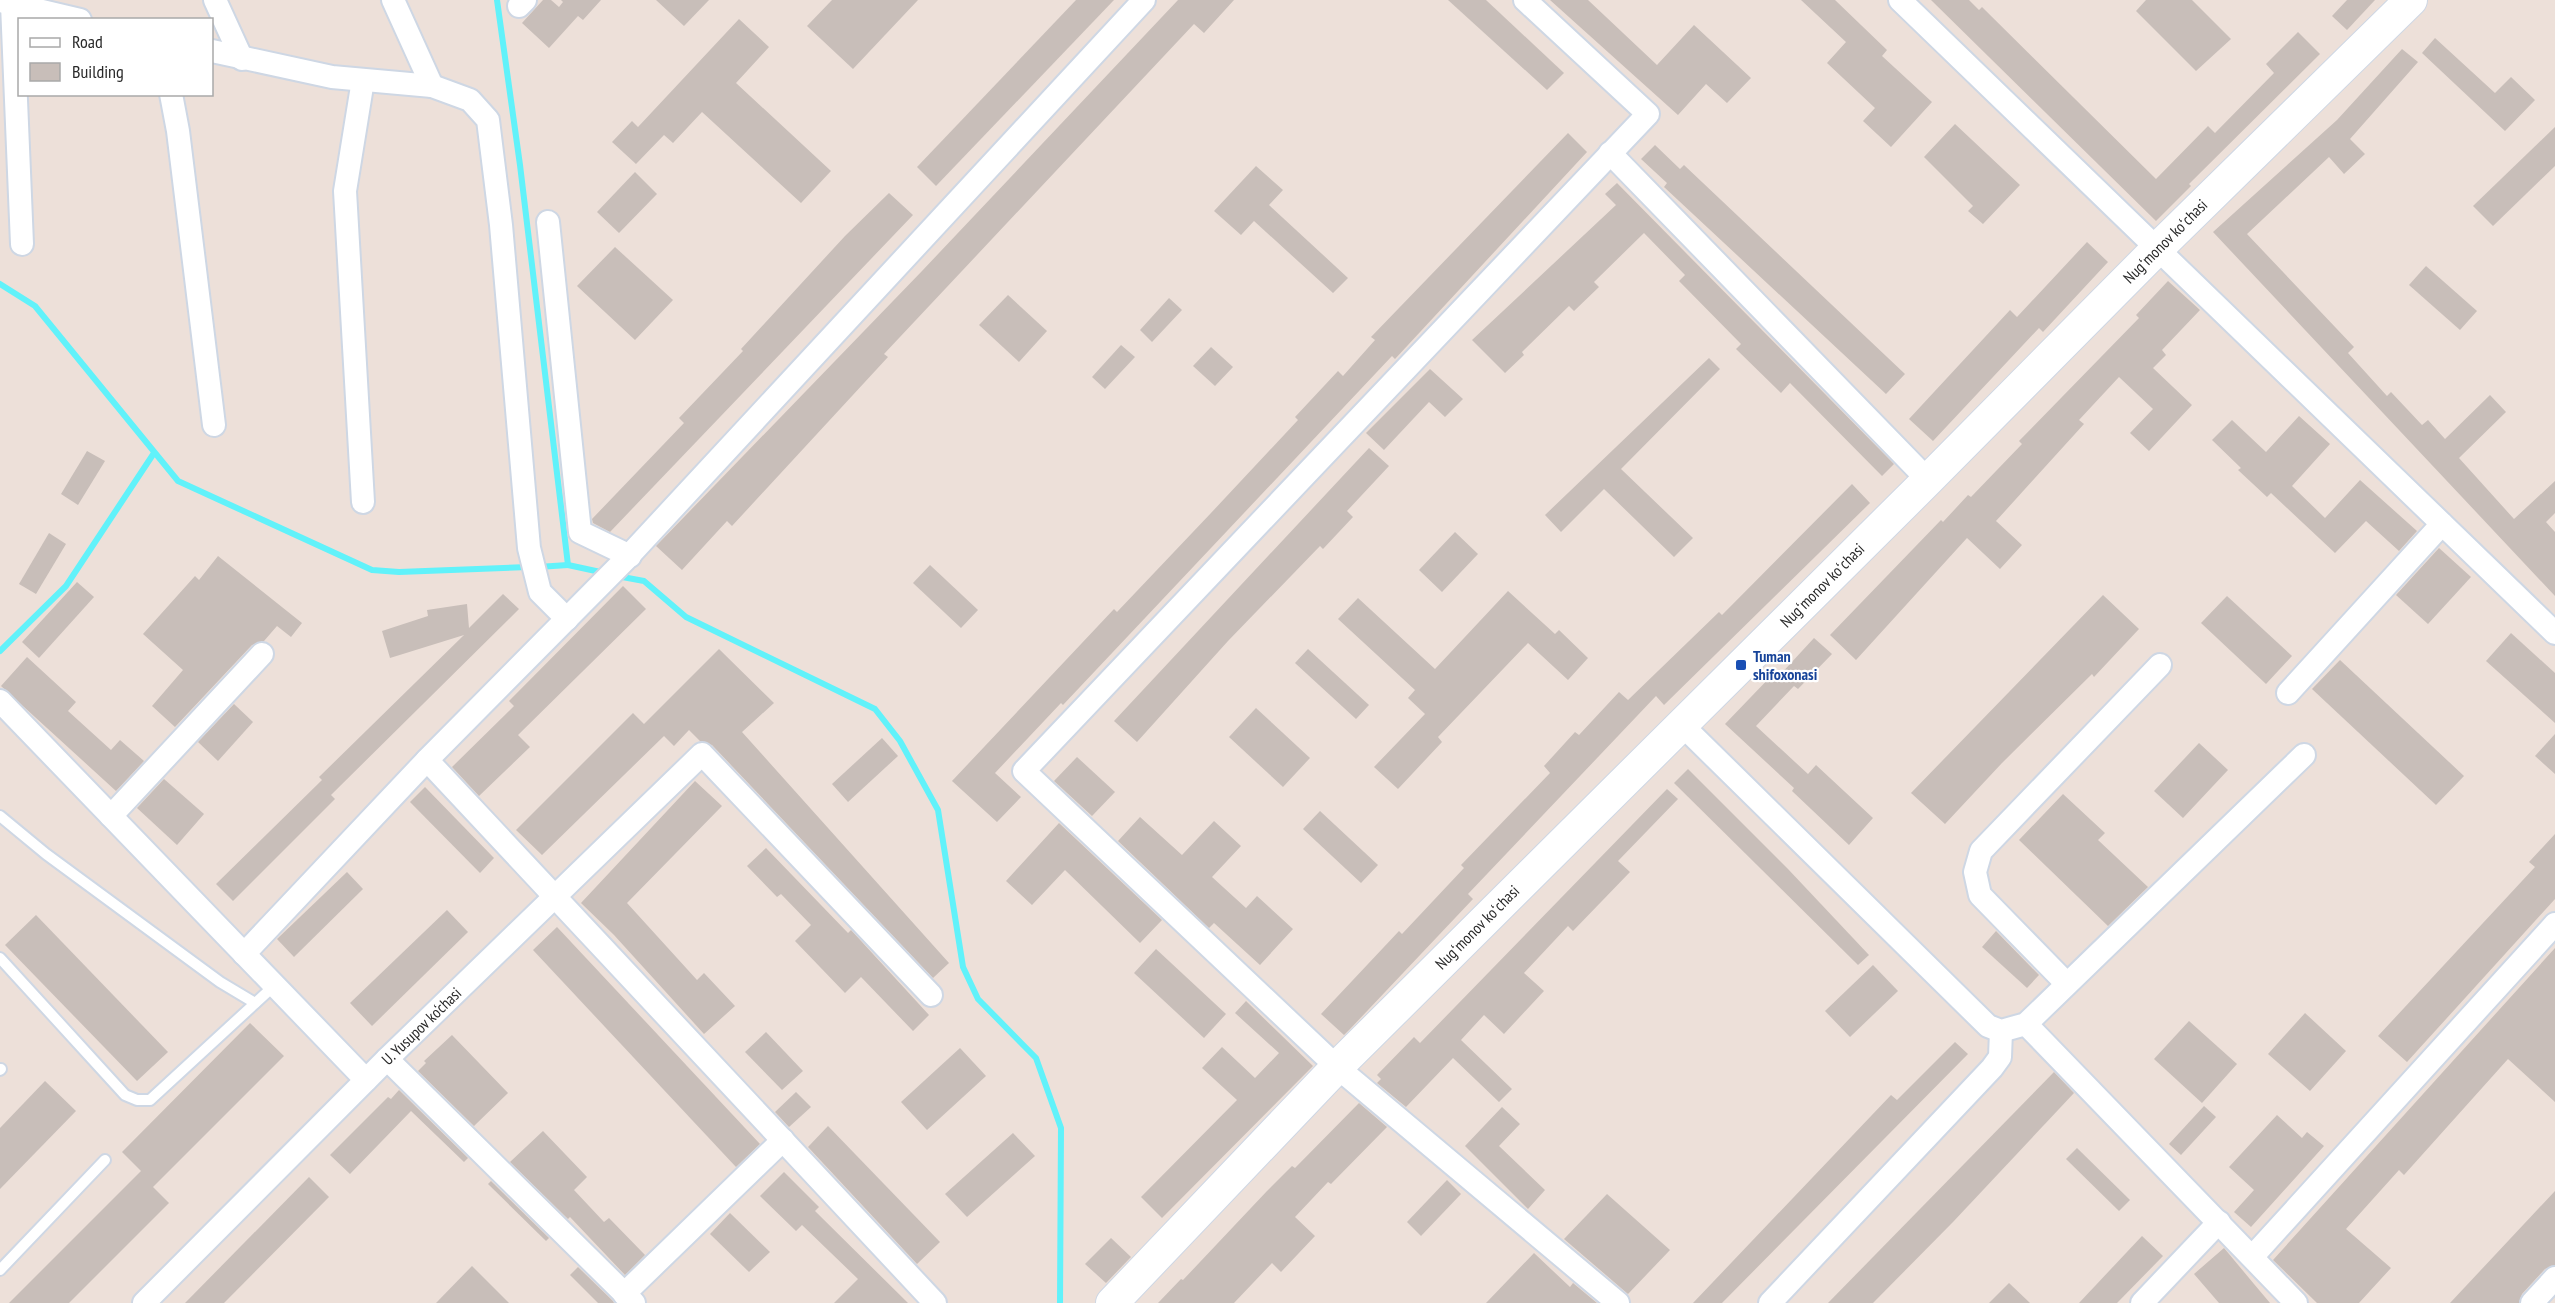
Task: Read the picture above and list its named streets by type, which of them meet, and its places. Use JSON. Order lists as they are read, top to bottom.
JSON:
{
  "streets": {
    "main road": ["Nugʻmonov koʻchasi"],
    "street": ["U. Yusupov ko‘chasi"]
  },
  "places": {
    "transit": ["Tuman shifoxonasi"]
  },
  "legend": ["Road", "Building"]
}
